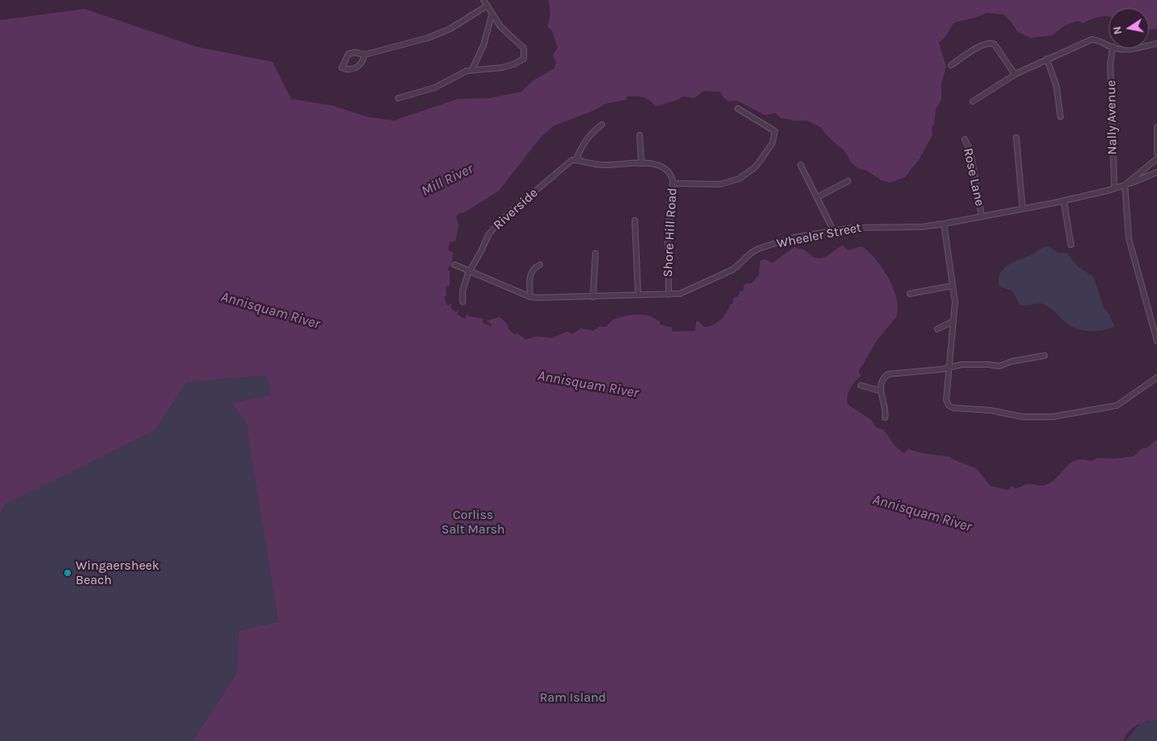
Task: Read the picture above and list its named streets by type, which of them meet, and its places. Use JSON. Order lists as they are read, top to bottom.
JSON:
{
  "streets": {
    "street": [
      "Nally Avenue",
      "Rose Lane",
      "Riverside",
      "Shore Hill Road",
      "Wheeler Street"
    ]
  },
  "crossings": [
    ["Nally Avenue", "Wheeler Street"],
    ["Rose Lane", "Wheeler Street"],
    ["Riverside", "Shore Hill Road"],
    ["Riverside", "Wheeler Street"],
    ["Shore Hill Road", "Wheeler Street"]
  ],
  "water": ["Mill River", "Annisquam River"],
  "parks": ["Corliss Salt Marsh", "Ram Island"],
  "places": ["Wingaersheek Beach"],
  "north": "left"
}
